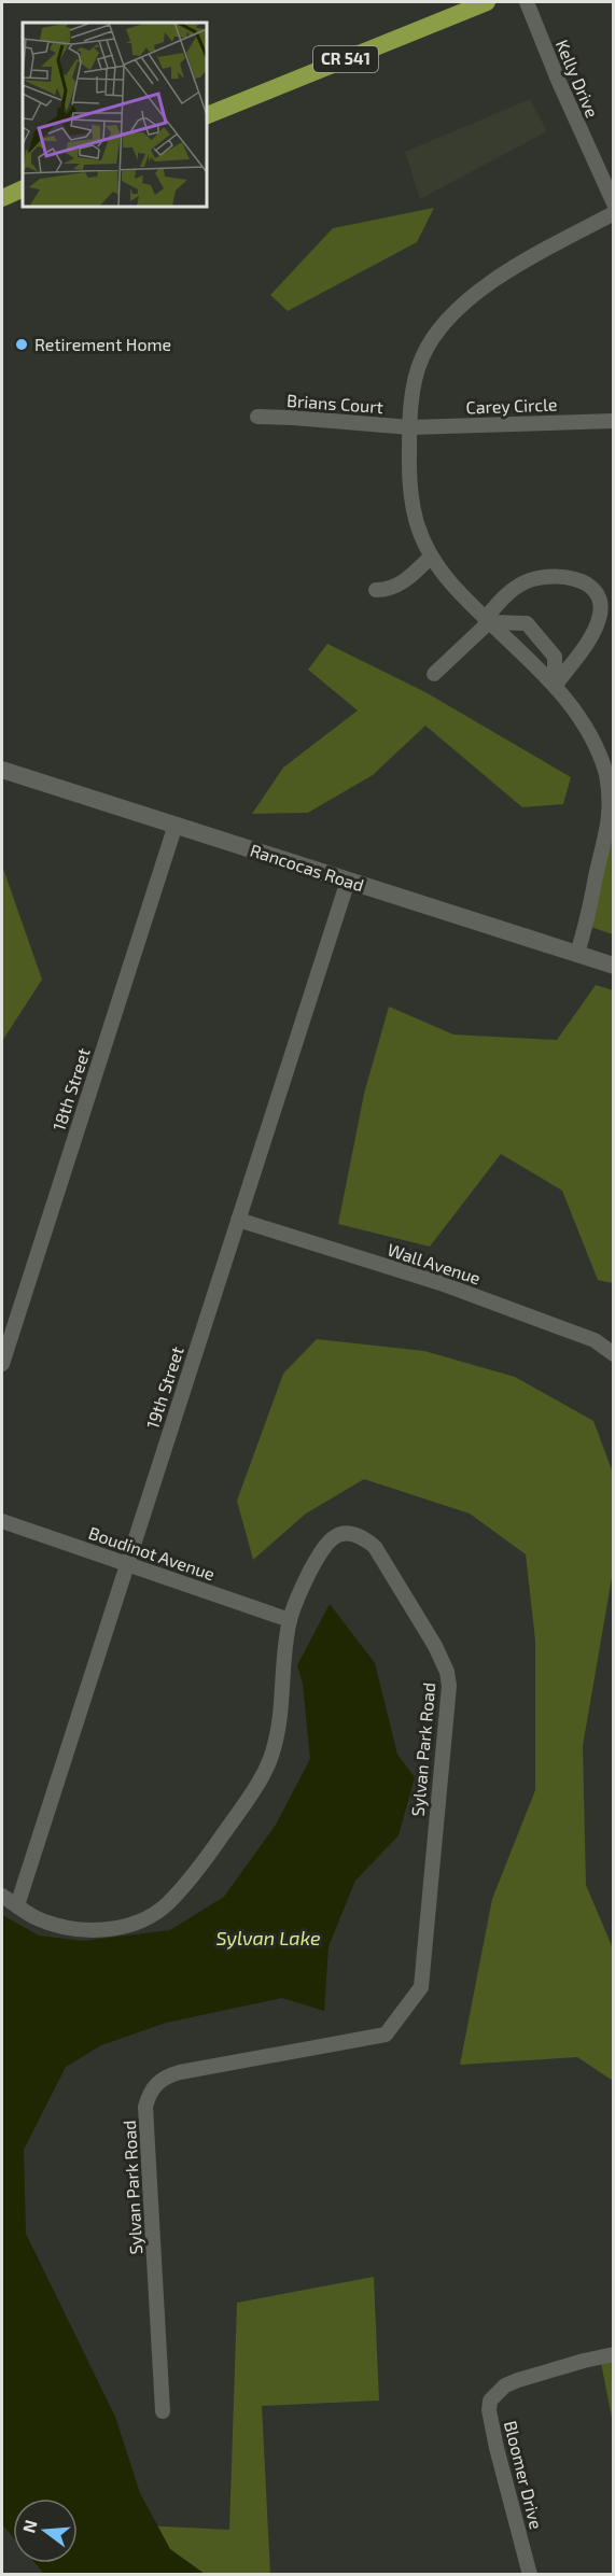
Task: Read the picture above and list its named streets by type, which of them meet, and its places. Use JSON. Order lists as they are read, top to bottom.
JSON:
{
  "streets": {
    "highway": ["CR 541"],
    "main road": ["Rancocas Road"],
    "street": [
      "Kelly Drive",
      "Brians Court",
      "Carey Circle",
      "18th Street",
      "Wall Avenue",
      "19th Street",
      "Boudinot Avenue",
      "Sylvan Park Road",
      "Bloomer Drive"
    ]
  },
  "crossings": [
    ["Brians Court", "Carey Circle"],
    ["Rancocas Road", "18th Street"],
    ["Rancocas Road", "19th Street"],
    ["Wall Avenue", "19th Street"],
    ["19th Street", "Boudinot Avenue"],
    ["19th Street", "Sylvan Park Road"],
    ["Boudinot Avenue", "Sylvan Park Road"]
  ],
  "water": ["Sylvan Lake"],
  "places": ["Retirement Home"],
  "north": "left"
}
